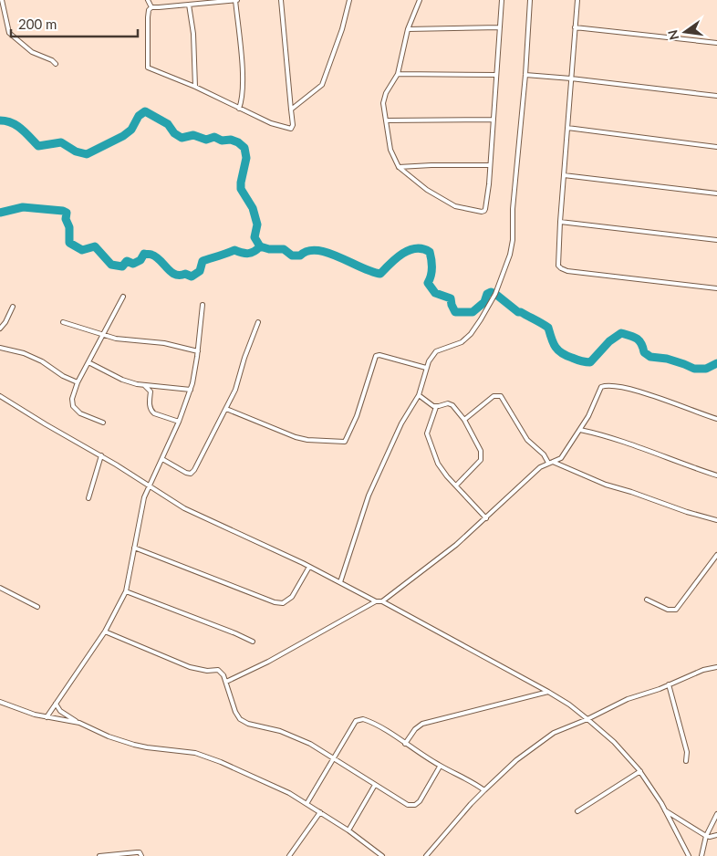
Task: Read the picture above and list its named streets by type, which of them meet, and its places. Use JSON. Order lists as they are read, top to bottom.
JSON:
{
  "scale_bar": "200 m",
  "north": "left"
}
